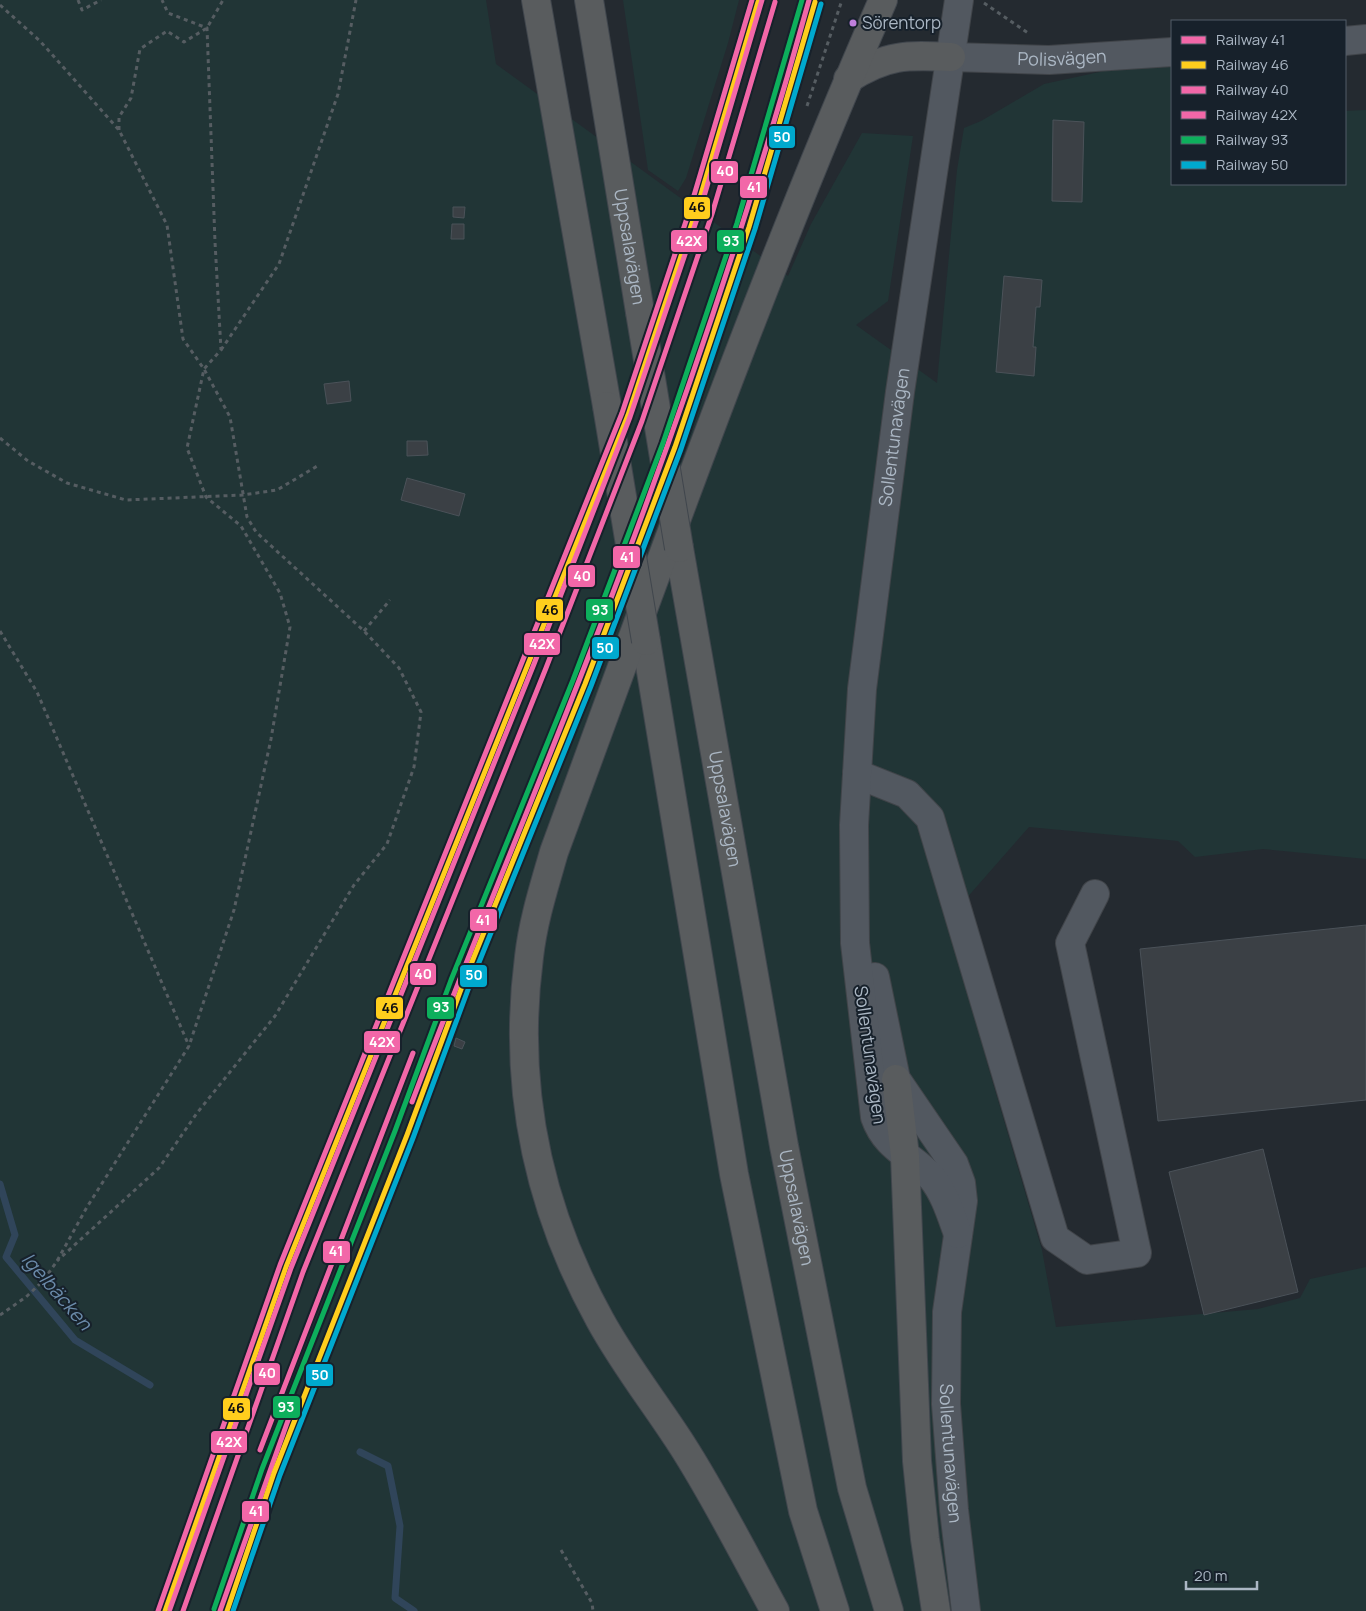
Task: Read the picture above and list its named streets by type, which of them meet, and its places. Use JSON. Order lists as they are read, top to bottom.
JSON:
{
  "streets": {
    "highway": ["Uppsalavägen"],
    "street": ["Polisvägen", "Sollentunavägen"]
  },
  "crossings": [
    ["Polisvägen", "Sollentunavägen"]
  ],
  "water": ["Igelbäcken"],
  "places": ["Sörentorp"],
  "lines": [
    "rail line 41",
    "rail line 42X",
    "rail line 93",
    "rail line 46",
    "rail line 40",
    "rail line 50"
  ],
  "legend": [
    "Railway 41",
    "Railway 46",
    "Railway 40",
    "Railway 42X",
    "Railway 93",
    "Railway 50"
  ],
  "scale_bar": "20 m"
}
